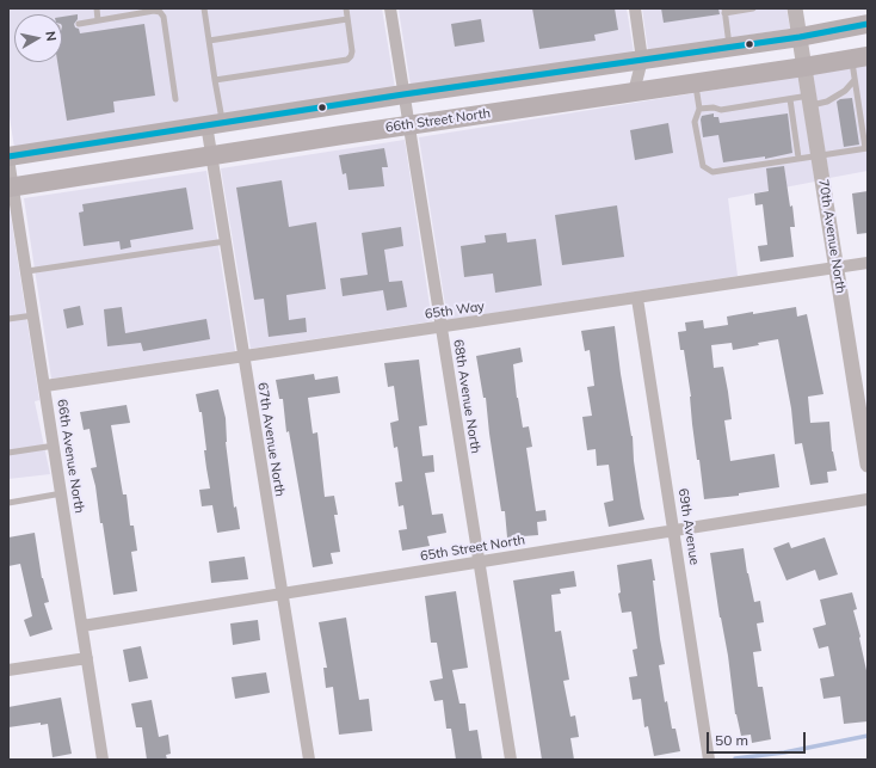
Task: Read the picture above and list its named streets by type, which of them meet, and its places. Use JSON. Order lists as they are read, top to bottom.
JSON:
{
  "streets": {
    "main road": ["66th Street North"],
    "street": [
      "70th Avenue North",
      "65th Way",
      "68th Avenue North",
      "67th Avenue North",
      "66th Avenue North",
      "69th Avenue",
      "65th Street North"
    ]
  },
  "crossings": [
    ["66th Street North", "70th Avenue North"],
    ["66th Street North", "68th Avenue North"],
    ["66th Street North", "67th Avenue North"],
    ["66th Street North", "66th Avenue North"],
    ["70th Avenue North", "65th Way"],
    ["65th Way", "68th Avenue North"],
    ["65th Way", "67th Avenue North"],
    ["65th Way", "66th Avenue North"],
    ["65th Way", "69th Avenue"],
    ["68th Avenue North", "65th Street North"],
    ["67th Avenue North", "65th Street North"],
    ["66th Avenue North", "65th Street North"],
    ["69th Avenue", "65th Street North"]
  ],
  "scale_bar": "50 m",
  "north": "right"
}
